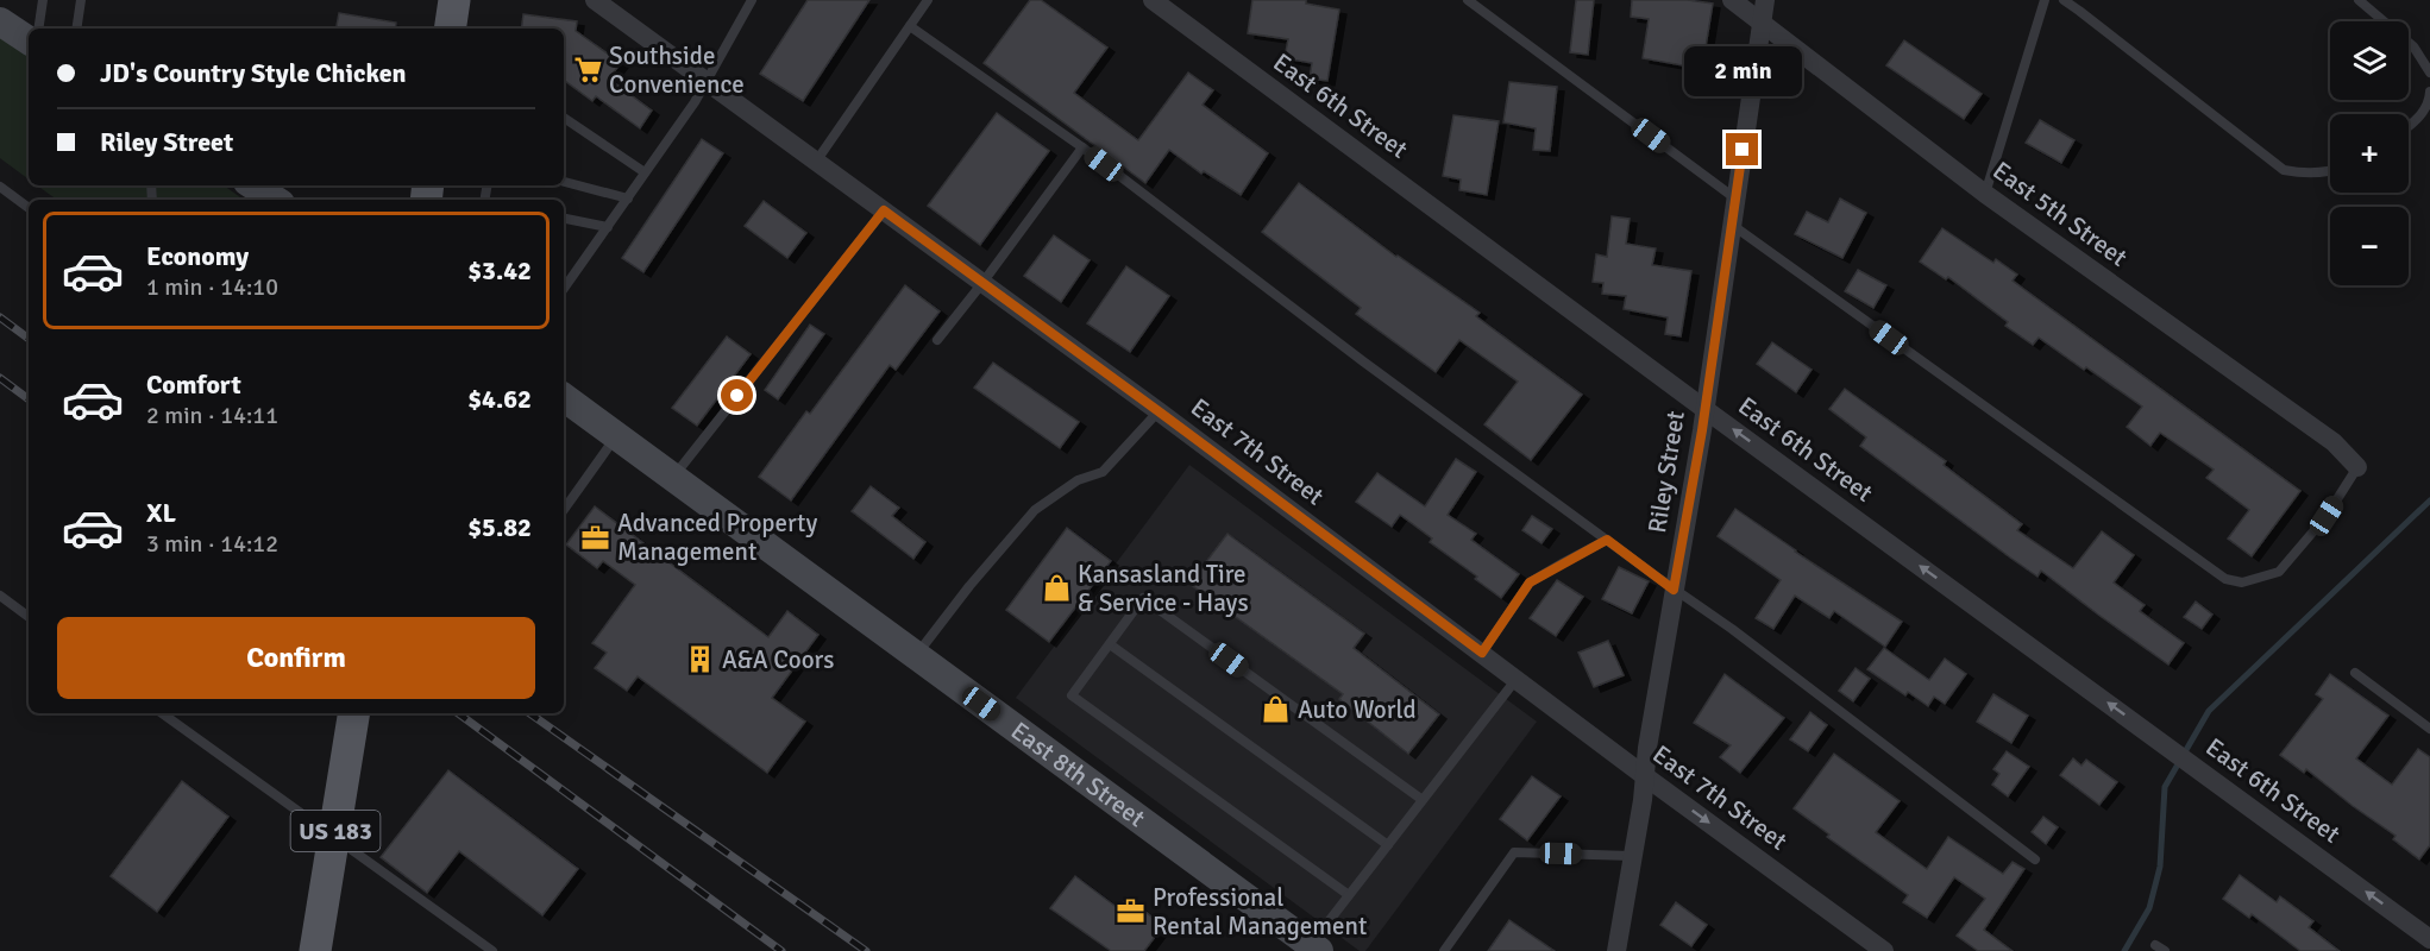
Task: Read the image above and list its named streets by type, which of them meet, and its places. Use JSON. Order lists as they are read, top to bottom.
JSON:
{
  "streets": {
    "main road": ["East 8th Street", "US 183"],
    "street": [
      "East 6th Street",
      "East 5th Street",
      "East 7th Street",
      "Riley Street"
    ]
  },
  "crossings": [
    ["East 6th Street", "Riley Street"],
    ["East 5th Street", "Riley Street"],
    ["East 7th Street", "Riley Street"]
  ],
  "one_way": ["East 6th Street"],
  "places": {
    "supermarket": ["Southside Convenience"],
    "office": ["Advanced Property Management", "Professional Rental Management"],
    "shop": ["Kansasland Tire & Service - Hays", "Auto World"],
    "building": ["A&A Coors"]
  },
  "page": {
    "map_buttons": ["+", "−"],
    "banner": ["JD's Country Style Chicken", "Riley Street"],
    "bubble": "2 min",
    "list": [
      {
        "name": "Economy",
        "note": "1 min · 14:10",
        "value": "$3.42"
      },
      {
        "name": "Comfort",
        "note": "2 min · 14:11",
        "value": "$4.62"
      },
      {
        "name": "XL",
        "note": "3 min · 14:12",
        "value": "$5.82"
      }
    ],
    "buttons": "Confirm"
  }
}
